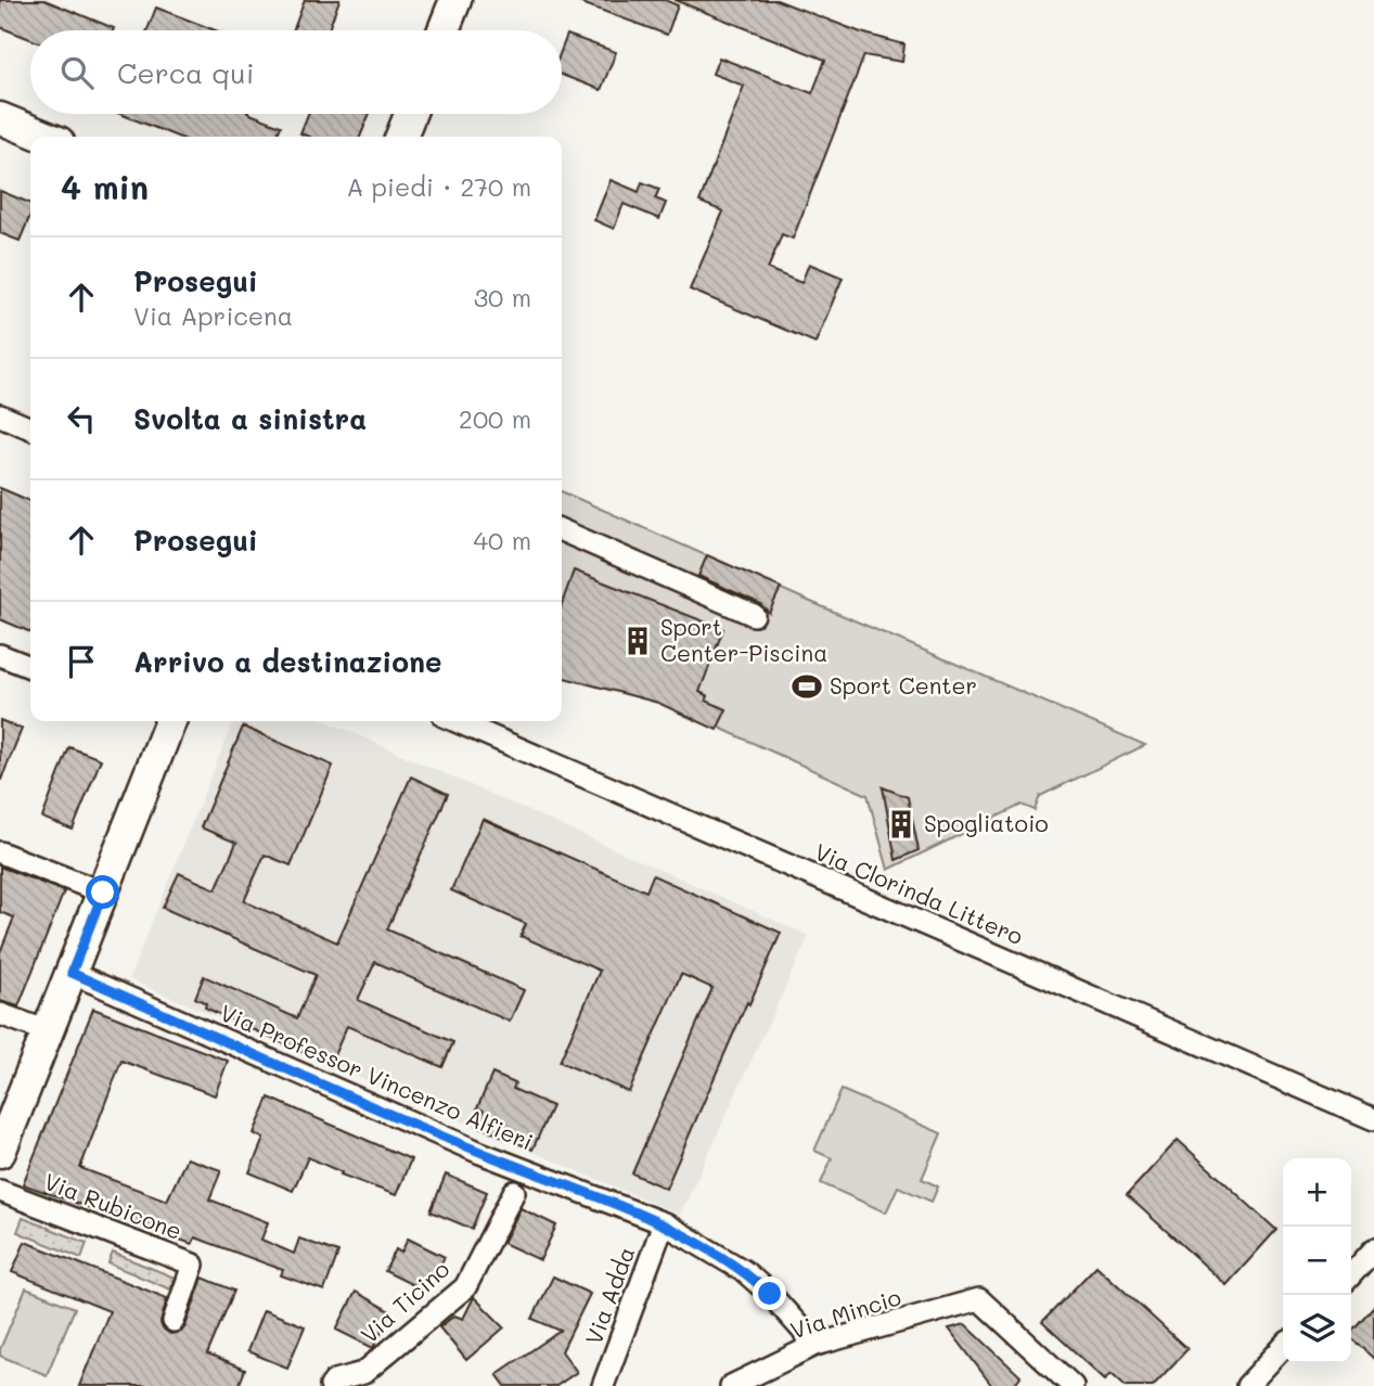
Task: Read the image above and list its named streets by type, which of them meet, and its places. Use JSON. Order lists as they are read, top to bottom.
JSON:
{
  "streets": {
    "street": [
      "Via Clorinda Littero",
      "Via Professor Vincenzo Alfieri",
      "Via Rubicone",
      "Via Adda",
      "Via Ticino",
      "Via Mincio"
    ]
  },
  "crossings": [
    ["Via Professor Vincenzo Alfieri", "Via Adda"],
    ["Via Professor Vincenzo Alfieri", "Via Mincio"]
  ],
  "places": {
    "building": ["Sport Center-Piscina", "Spogliatoio"],
    "sports": ["Sport Center"]
  },
  "page": {
    "search": "Cerca qui",
    "heading": ["4 min", "A piedi · 270 m"],
    "list": [
      ["Prosegui", "Via Apricena", "30 m"],
      ["Svolta a sinistra", "200 m"],
      ["Prosegui", "40 m"],
      "Arrivo a destinazione"
    ],
    "map_buttons": ["+", "−"]
  }
}
